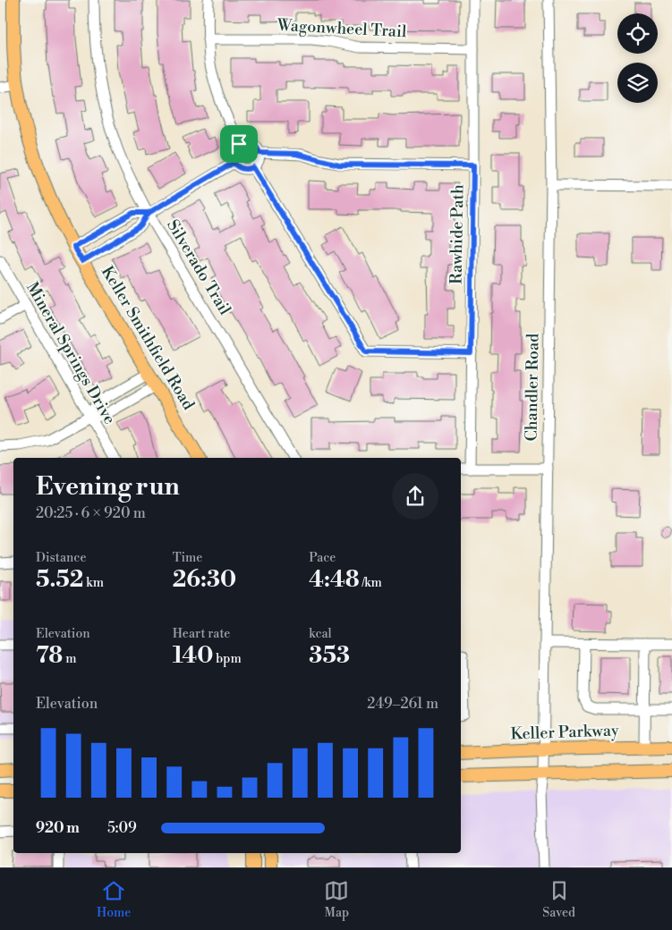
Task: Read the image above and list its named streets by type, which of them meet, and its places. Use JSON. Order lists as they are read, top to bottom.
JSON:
{
  "streets": {
    "main road": ["Keller Smithfield Road", "Keller Parkway"],
    "street": [
      "Wagonwheel Trail",
      "Rawhide Path",
      "Silverado Trail",
      "Mineral Springs Drive",
      "Chandler Road"
    ]
  },
  "crossings": [
    ["Wagonwheel Trail", "Rawhide Path"],
    ["Chandler Road", "Keller Parkway"]
  ],
  "page": {
    "heading": ["Evening run", "20:25 · 6 × 920 m"],
    "stats": [
      ["Distance", "5.52 km"],
      ["Time", "26:30"],
      ["Pace", "4:48 /km"],
      ["Elevation", "78 m"],
      ["Heart rate", "140 bpm"],
      ["kcal", "353"]
    ],
    "chart": ["Elevation", "249–261 m"],
    "list": [
      {
        "name": "920 m",
        "note": "5:09"
      }
    ],
    "tabs": ["Home", "Map", "Saved"]
  }
}
